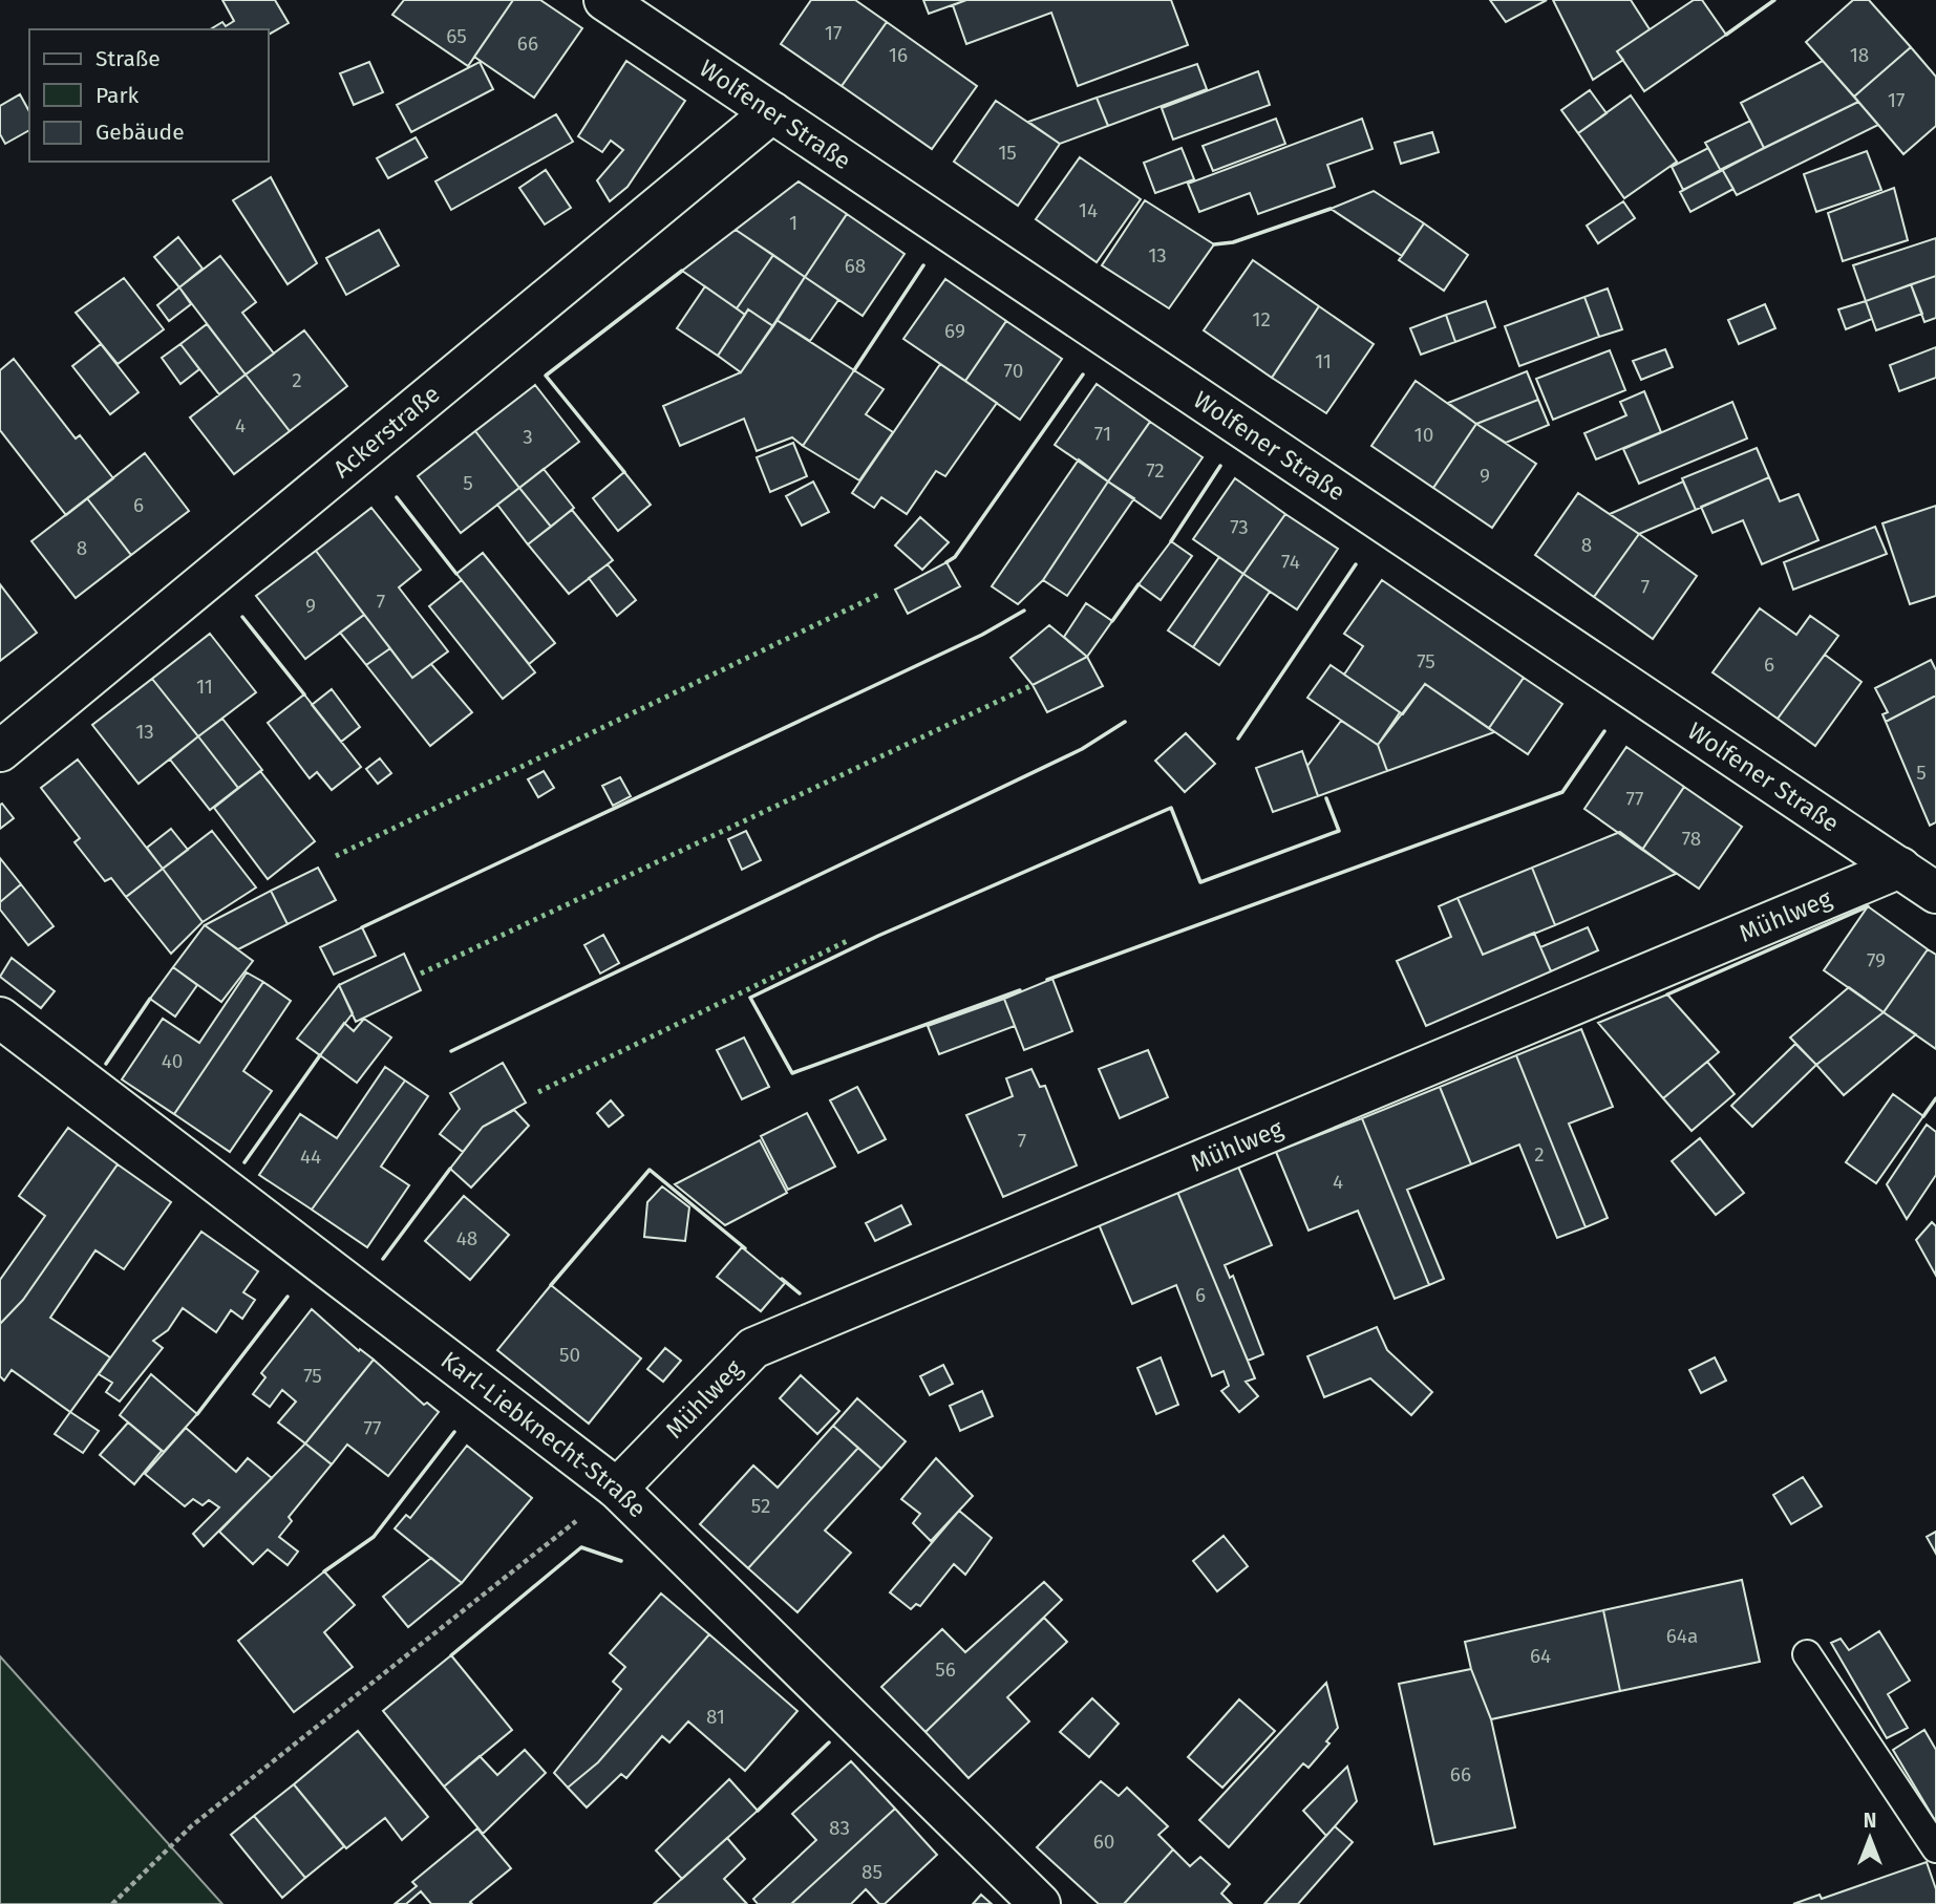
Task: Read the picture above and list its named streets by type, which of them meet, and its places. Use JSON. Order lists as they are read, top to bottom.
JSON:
{
  "streets": {
    "street": [
      "Wolfener Straße",
      "Ackerstraße",
      "Mühlweg",
      "Karl-Liebknecht-Straße"
    ]
  },
  "crossings": [
    ["Wolfener Straße", "Ackerstraße"],
    ["Wolfener Straße", "Mühlweg"],
    ["Mühlweg", "Karl-Liebknecht-Straße"]
  ],
  "house_numbers": [
    "17",
    "65",
    "66",
    "16",
    "18",
    "17",
    "15",
    "14",
    "1",
    "13",
    "68",
    "12",
    "69",
    "11",
    "70",
    "2",
    "4",
    "71",
    "10",
    "3",
    "72",
    "9",
    "5",
    "6",
    "73",
    "8",
    "8",
    "74",
    "7",
    "7",
    "9",
    "75",
    "6",
    "11",
    "13",
    "5",
    "77",
    "78",
    "79",
    "40",
    "7",
    "2",
    "44",
    "4",
    "48",
    "6",
    "50",
    "75",
    "77",
    "52",
    "64a",
    "64",
    "56",
    "81",
    "66",
    "83",
    "60",
    "85"
  ],
  "legend": ["Straße", "Park", "Gebäude"],
  "north": "top"
}
